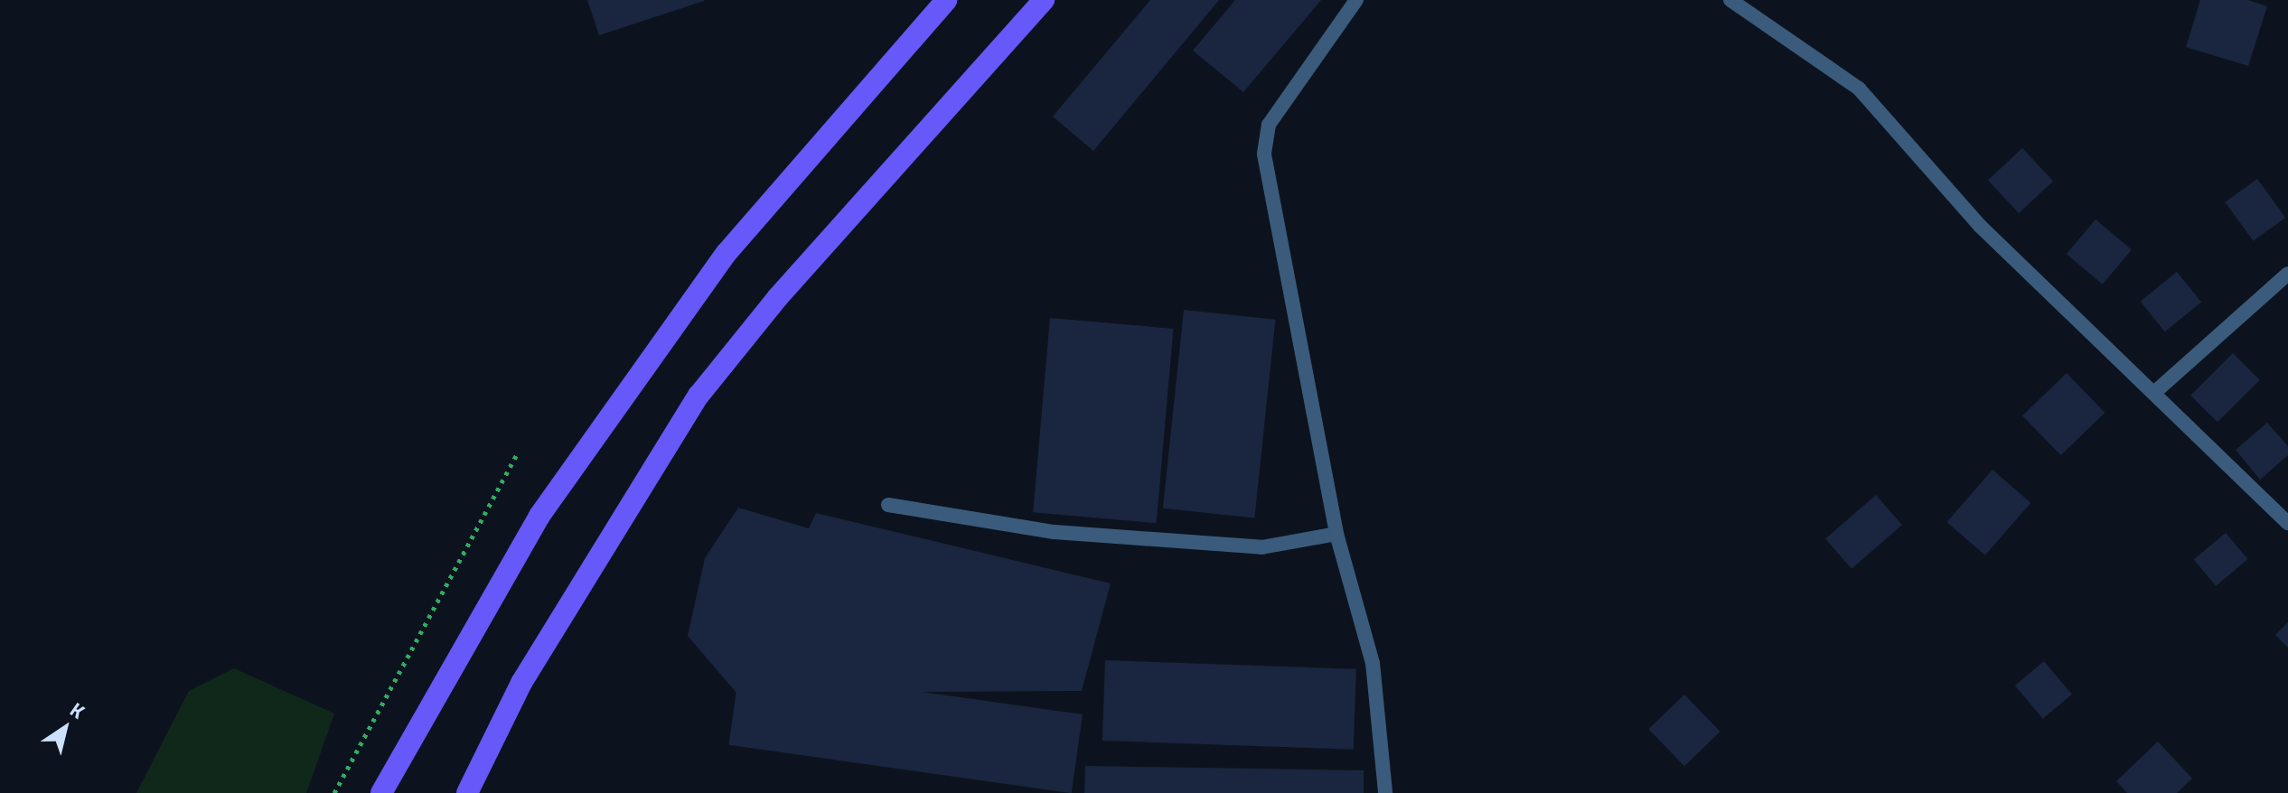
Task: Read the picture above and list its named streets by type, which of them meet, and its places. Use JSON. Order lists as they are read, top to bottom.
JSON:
{
  "north": "top right"
}
